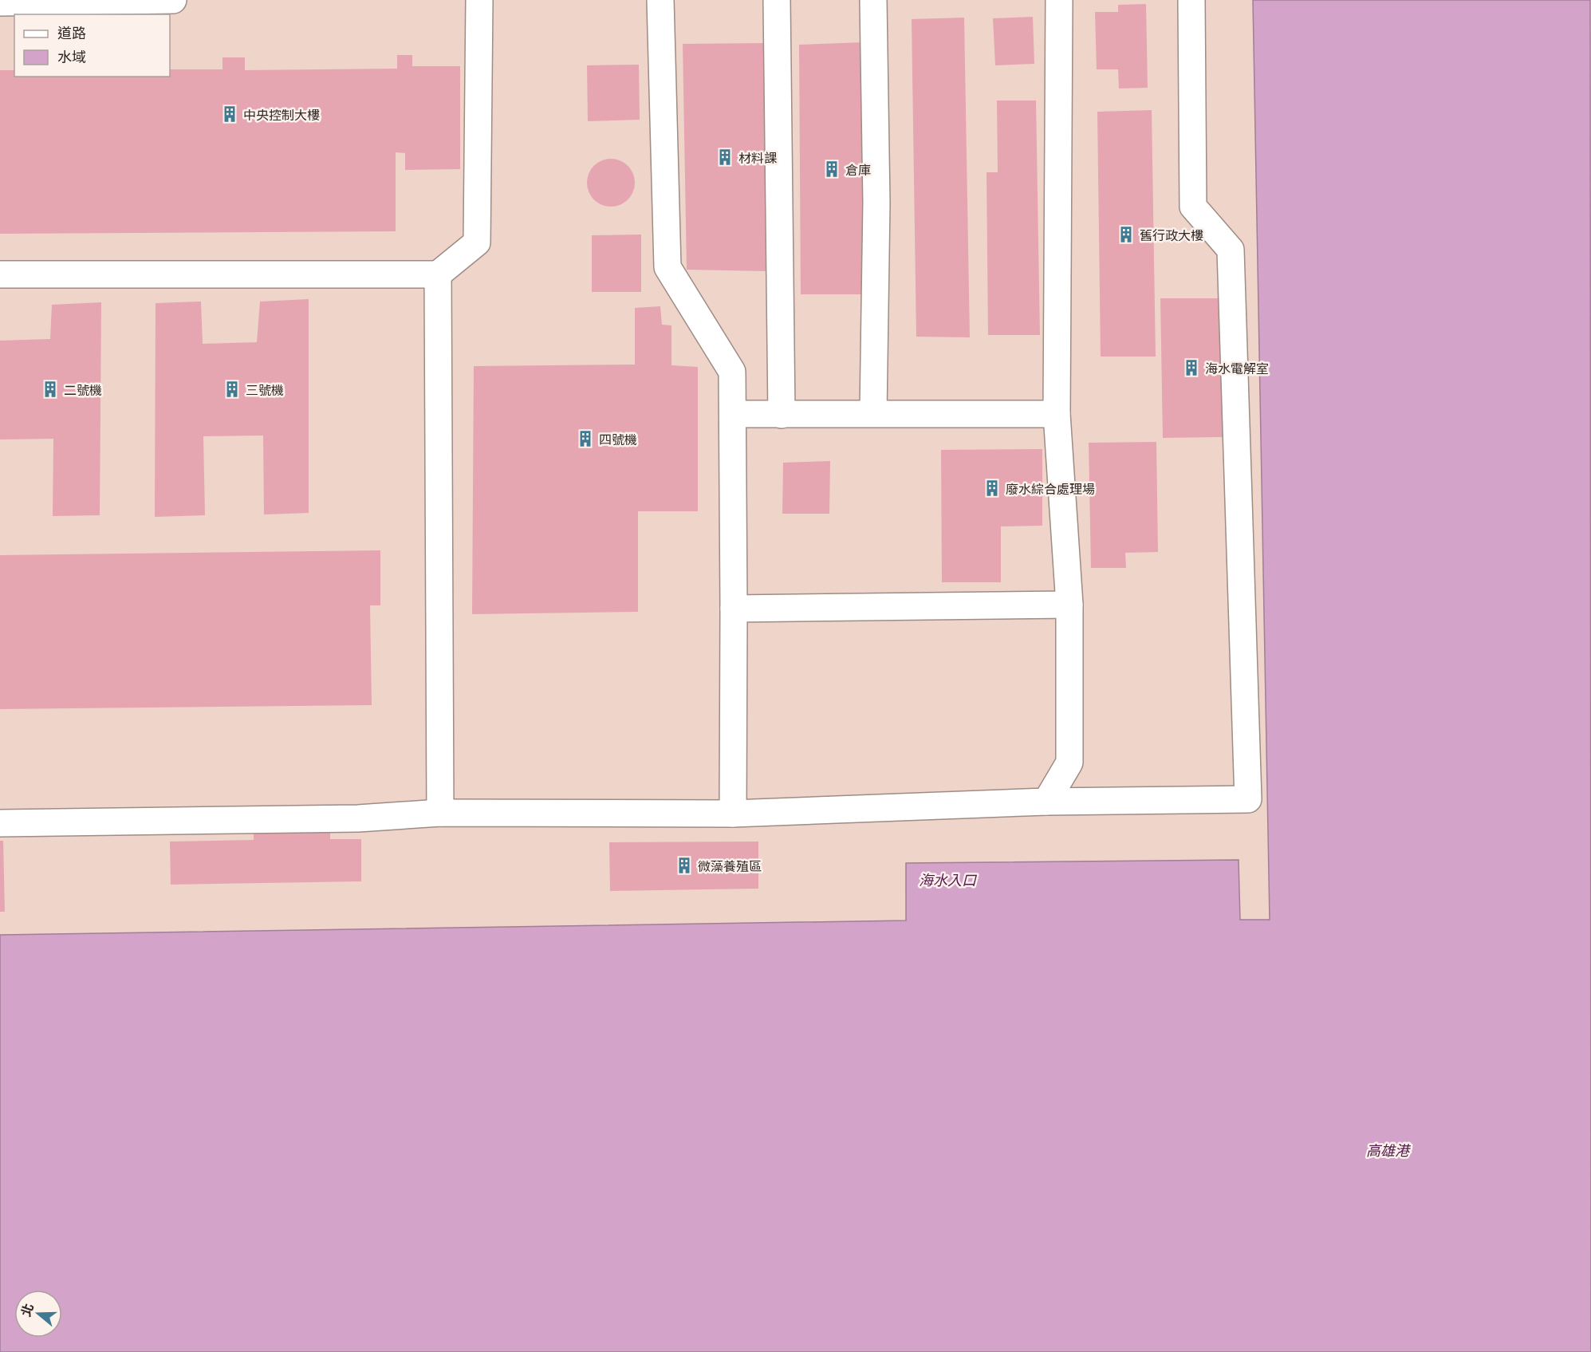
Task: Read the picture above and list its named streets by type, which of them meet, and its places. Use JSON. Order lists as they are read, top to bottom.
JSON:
{
  "water": ["海水入口", "高雄港"],
  "places": {
    "building": [
      "中央控制大樓",
      "材料課",
      "倉庫",
      "舊行政大樓",
      "海水電解室",
      "二號機",
      "三號機",
      "四號機",
      "廢水綜合處理場",
      "微藻養殖區"
    ]
  },
  "legend": ["道路", "水域"],
  "north": "left"
}
